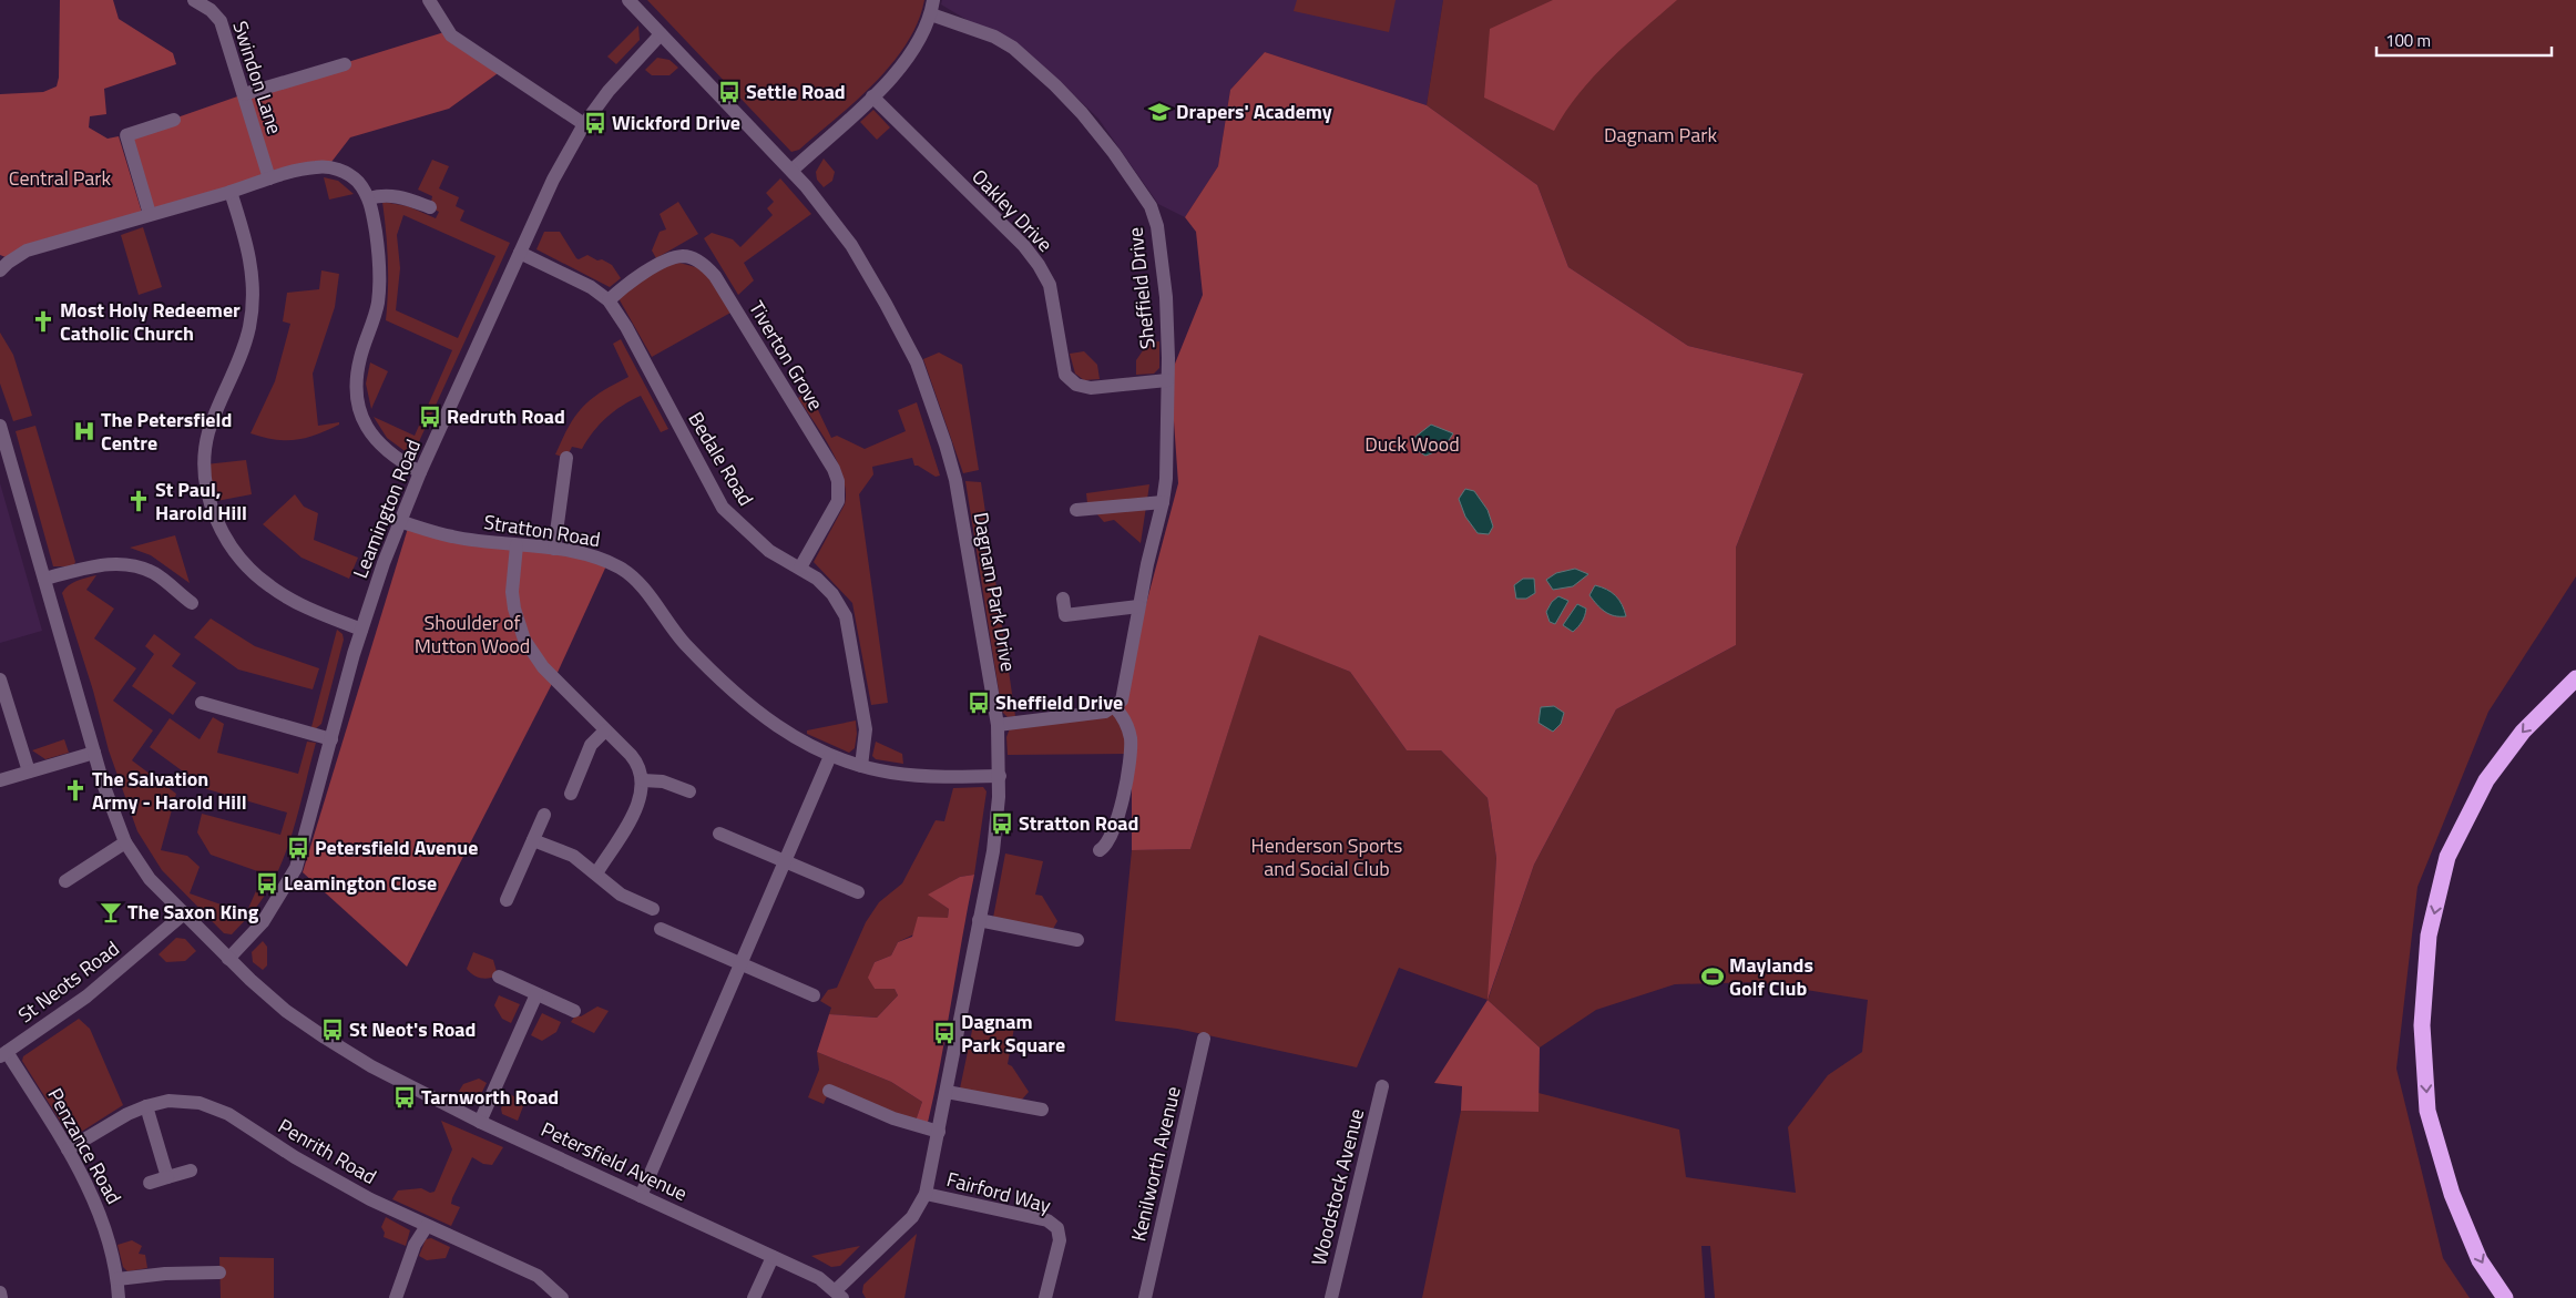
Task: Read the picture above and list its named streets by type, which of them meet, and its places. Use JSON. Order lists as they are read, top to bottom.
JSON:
{
  "streets": {
    "street": [
      "Swindon Lane",
      "Oakley Drive",
      "Sheffield Drive",
      "Tiverton Grove",
      "Bedale Road",
      "Leamington Road",
      "Stratton Road",
      "Dagnam Park Drive",
      "St Neots Road",
      "Penzance Road",
      "Penrith Road",
      "Petersfield Avenue",
      "Kenilworth Avenue",
      "Woodstock Avenue",
      "Fairford Way"
    ]
  },
  "crossings": [
    ["Oakley Drive", "Sheffield Drive"],
    ["Tiverton Grove", "Bedale Road"],
    ["Bedale Road", "Leamington Road"],
    ["Bedale Road", "Stratton Road"],
    ["Leamington Road", "Stratton Road"],
    ["Leamington Road", "Dagnam Park Drive"],
    ["Leamington Road", "Petersfield Avenue"],
    ["Stratton Road", "Dagnam Park Drive"],
    ["Dagnam Park Drive", "Petersfield Avenue"],
    ["Dagnam Park Drive", "Fairford Way"],
    ["St Neots Road", "Penzance Road"],
    ["St Neots Road", "Petersfield Avenue"],
    ["Penzance Road", "Penrith Road"]
  ],
  "parks": [
    "Dagnam Park",
    "Central Park",
    "Duck Wood",
    "Shoulder of Mutton Wood",
    "Henderson Sports and Social Club"
  ],
  "places": {
    "bus stop": [
      "Settle Road",
      "Wickford Drive",
      "Redruth Road",
      "Sheffield Drive",
      "Stratton Road",
      "Petersfield Avenue",
      "Leamington Close",
      "St Neot's Road",
      "Dagnam Park Square",
      "Tarnworth Road"
    ],
    "school or university": ["Drapers' Academy"],
    "church": ["Most Holy Redeemer Catholic Church", "St Paul, Harold Hill", "The Salvation Army - Harold Hill"],
    "hospital": ["The Petersfield Centre"],
    "bar": ["The Saxon King"],
    "sports": ["Maylands Golf Club"]
  },
  "scale_bar": "100 m"
}
